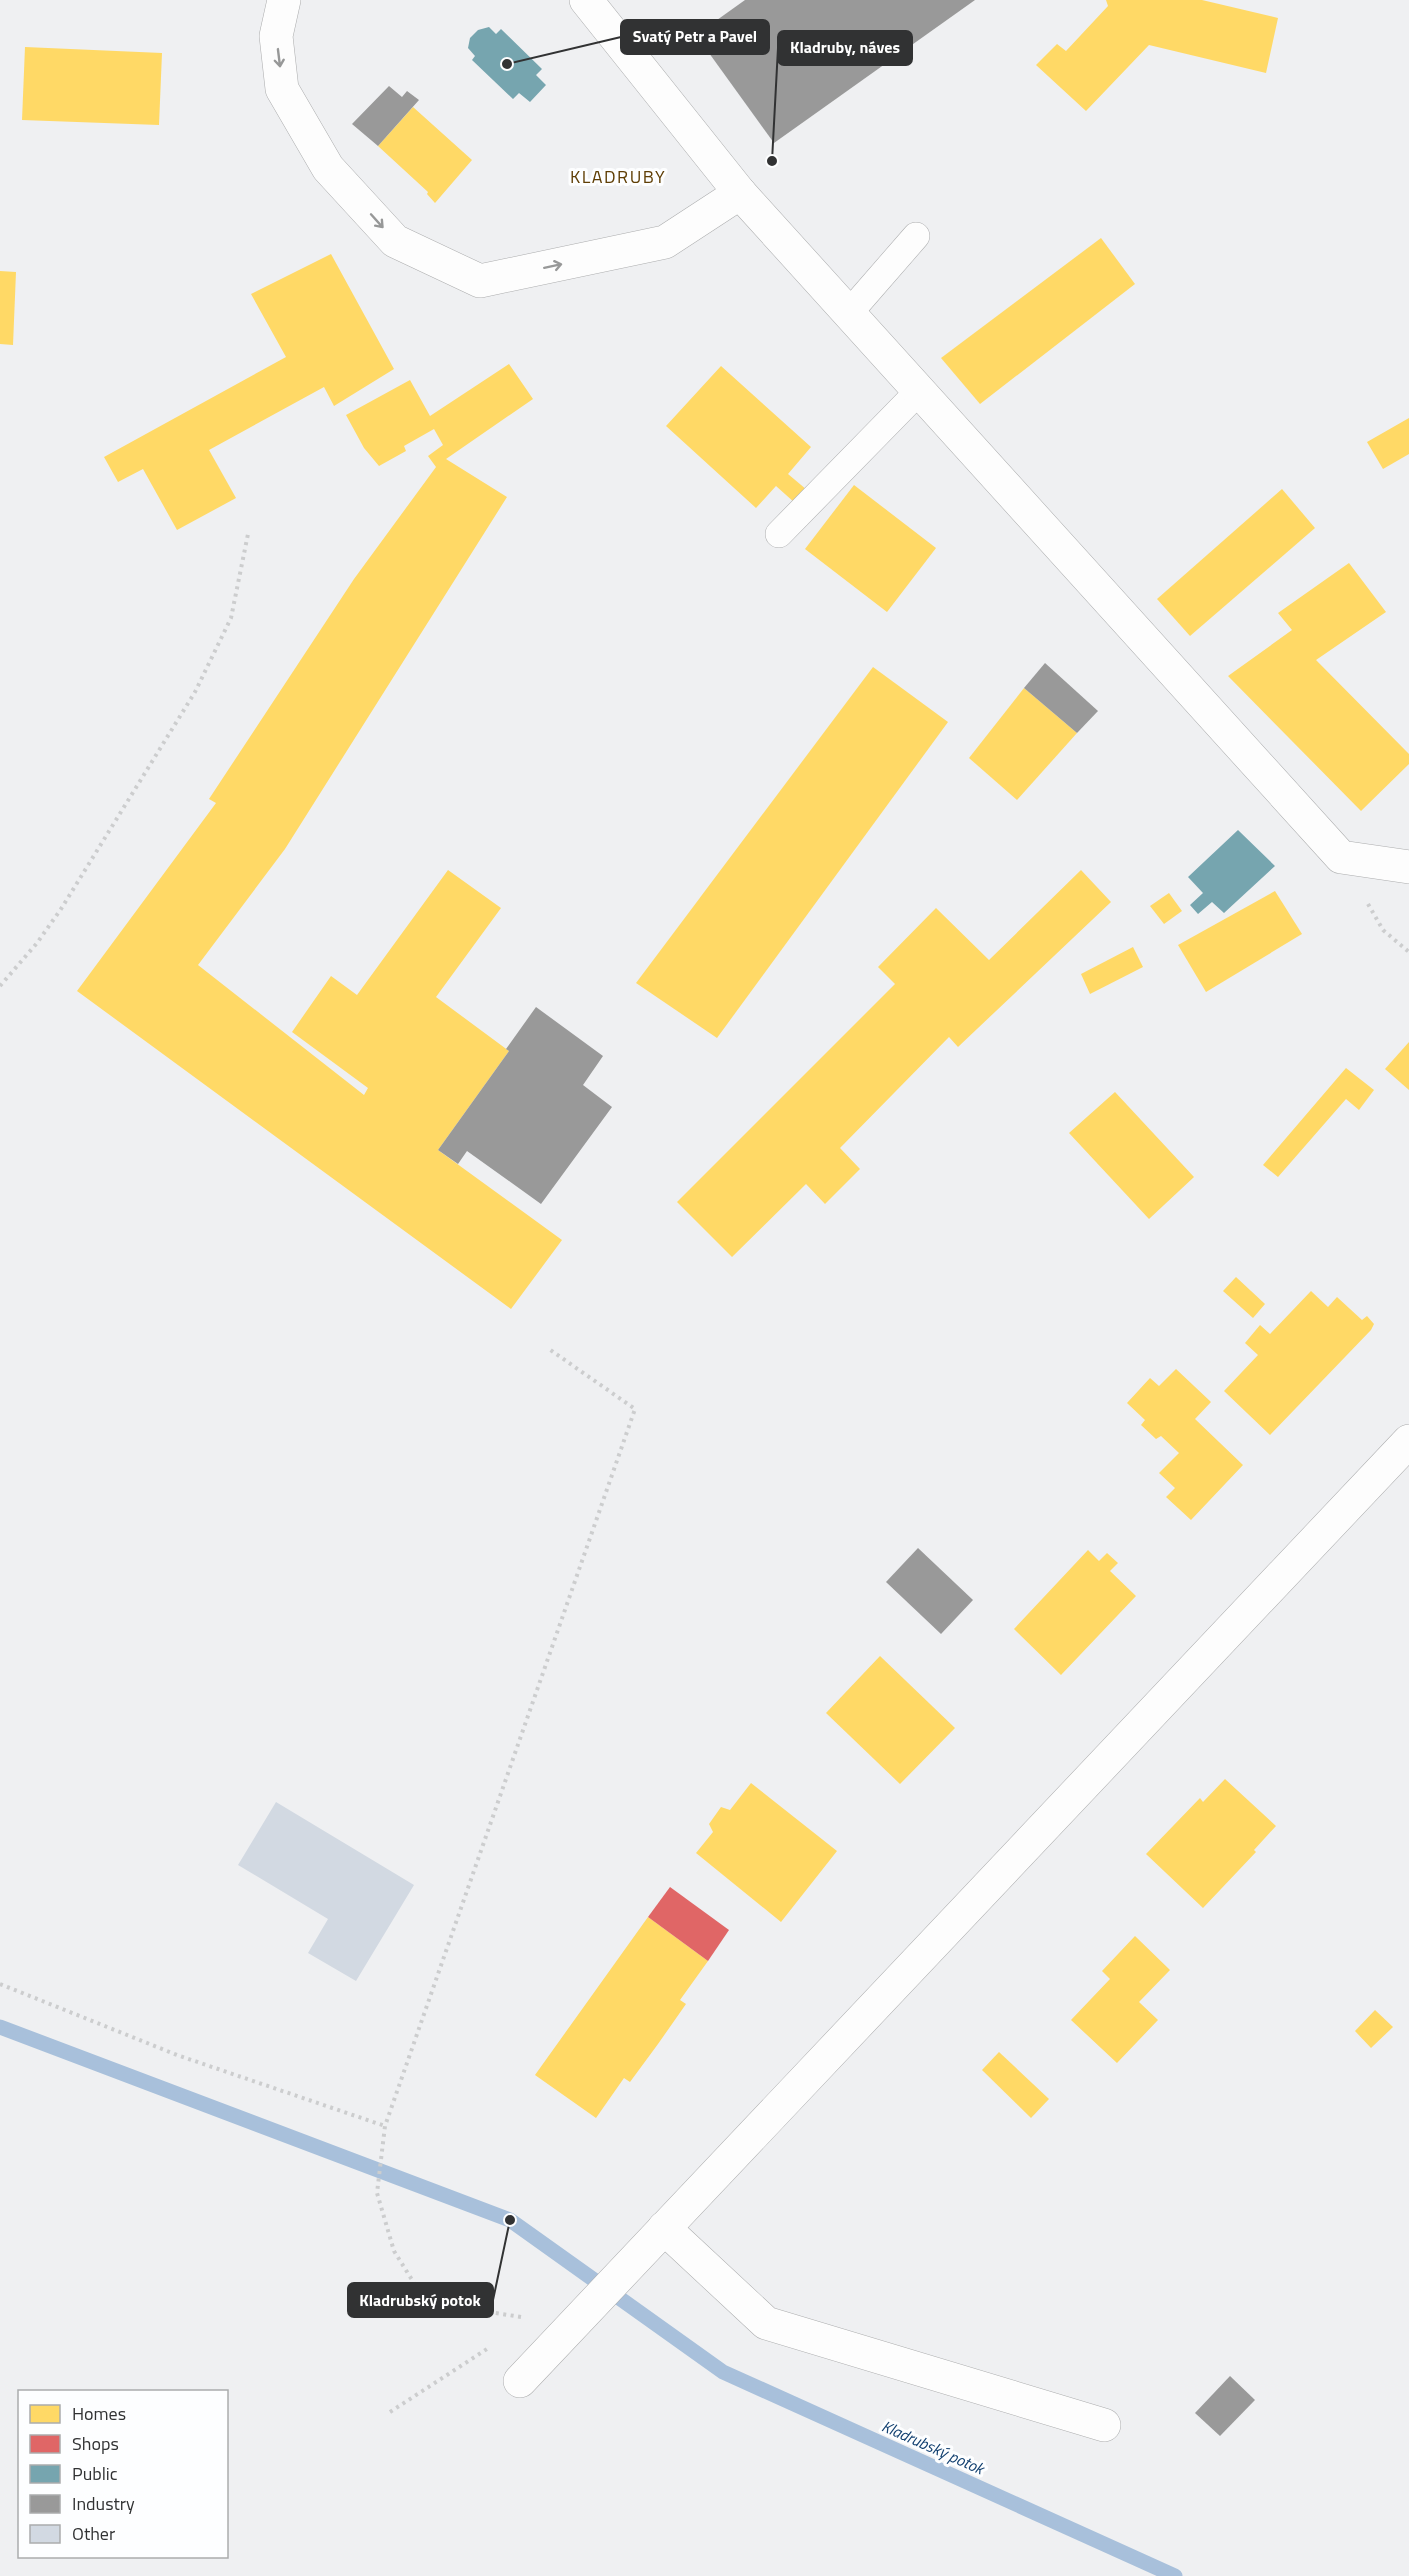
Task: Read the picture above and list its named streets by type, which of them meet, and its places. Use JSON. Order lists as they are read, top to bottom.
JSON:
{
  "districts": ["KLADRUBY"],
  "water": ["Kladrubský potok"],
  "places": ["Svatý Petr a Pavel", "Kladruby, náves", "Kladrubský potok"],
  "legend": [
    "Homes",
    "Shops",
    "Public",
    "Industry",
    "Other"
  ]
}
